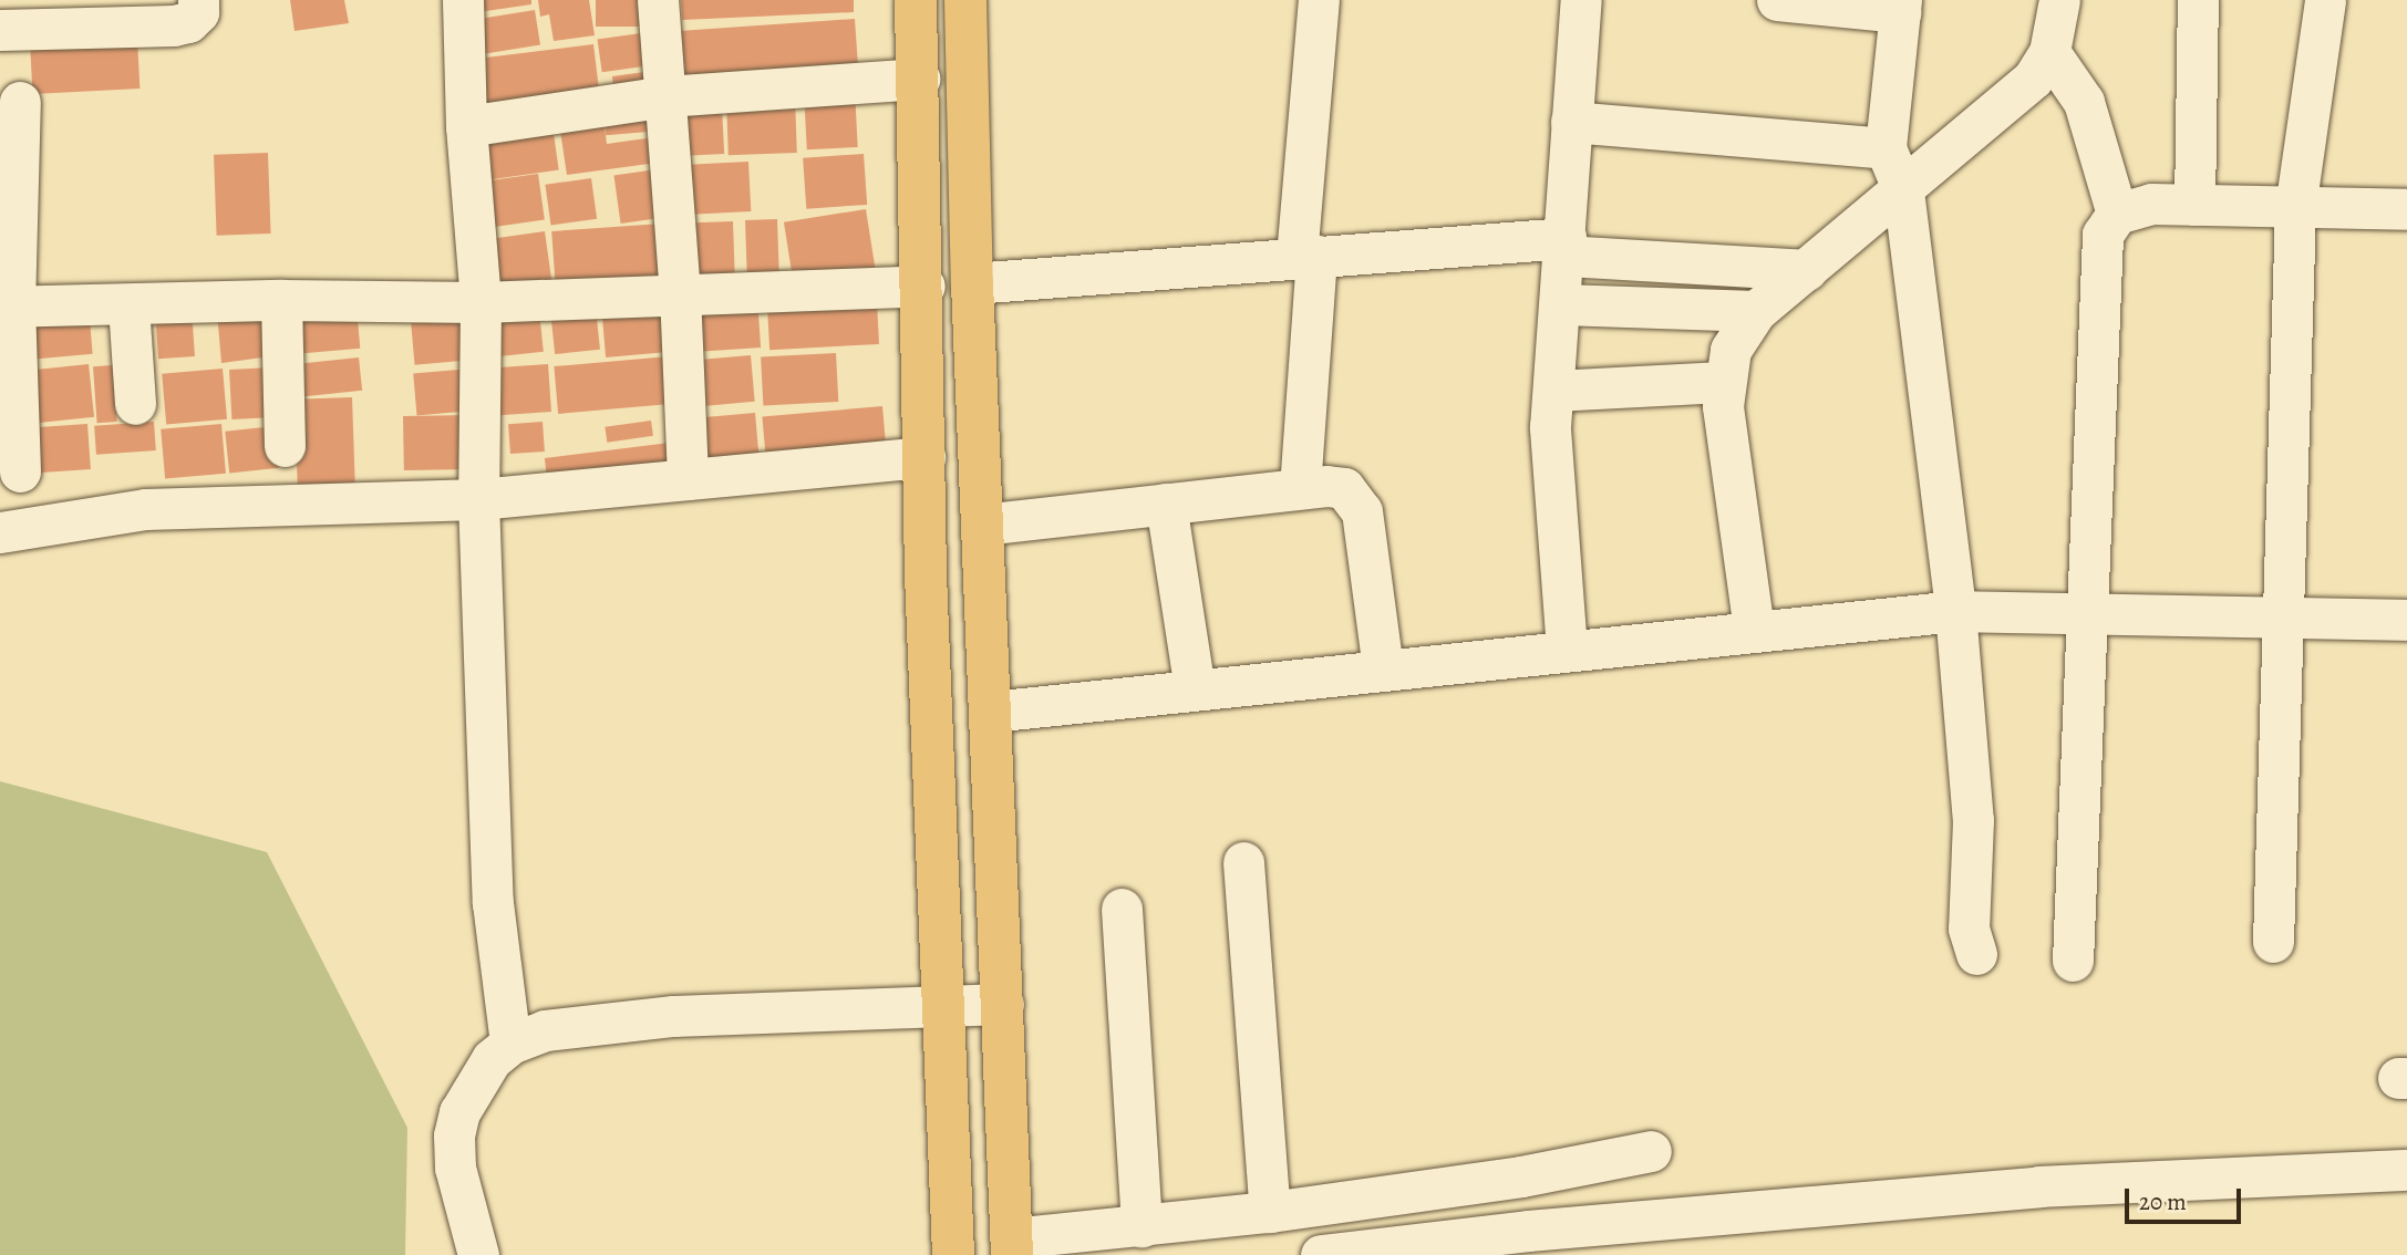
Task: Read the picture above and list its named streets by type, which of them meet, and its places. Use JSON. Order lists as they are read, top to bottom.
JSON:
{
  "scale_bar": "20 m"
}
